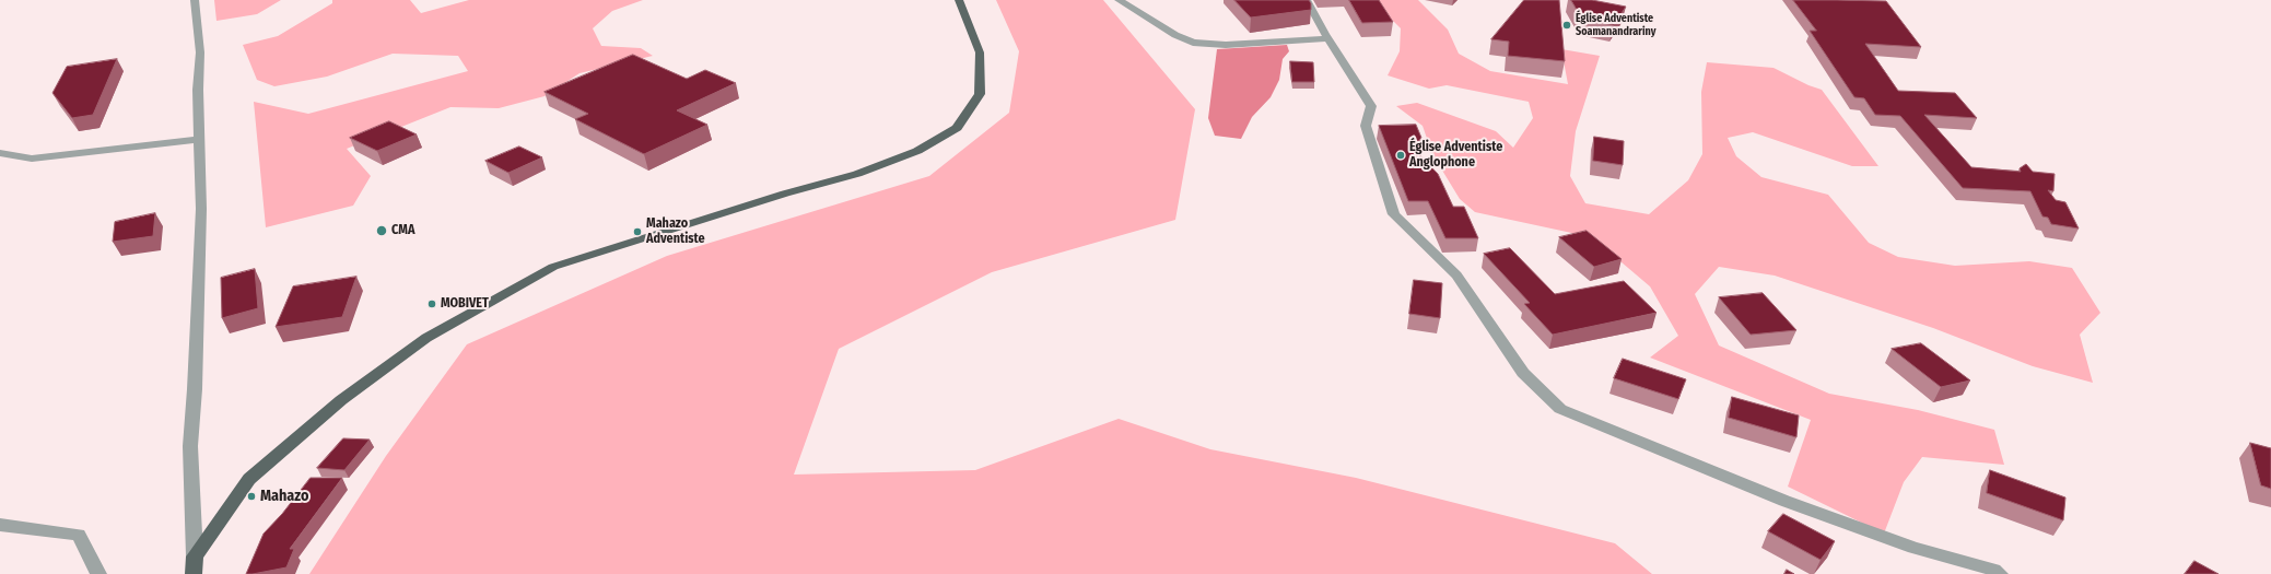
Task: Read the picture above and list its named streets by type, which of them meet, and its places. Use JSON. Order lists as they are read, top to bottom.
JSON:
{
  "places": [
    "Église Adventiste Soamanandrariny",
    "Église Adventiste Anglophone",
    "CMA",
    "Mahazo Adventiste",
    "MOBIVET",
    "Mahazo"
  ]
}
